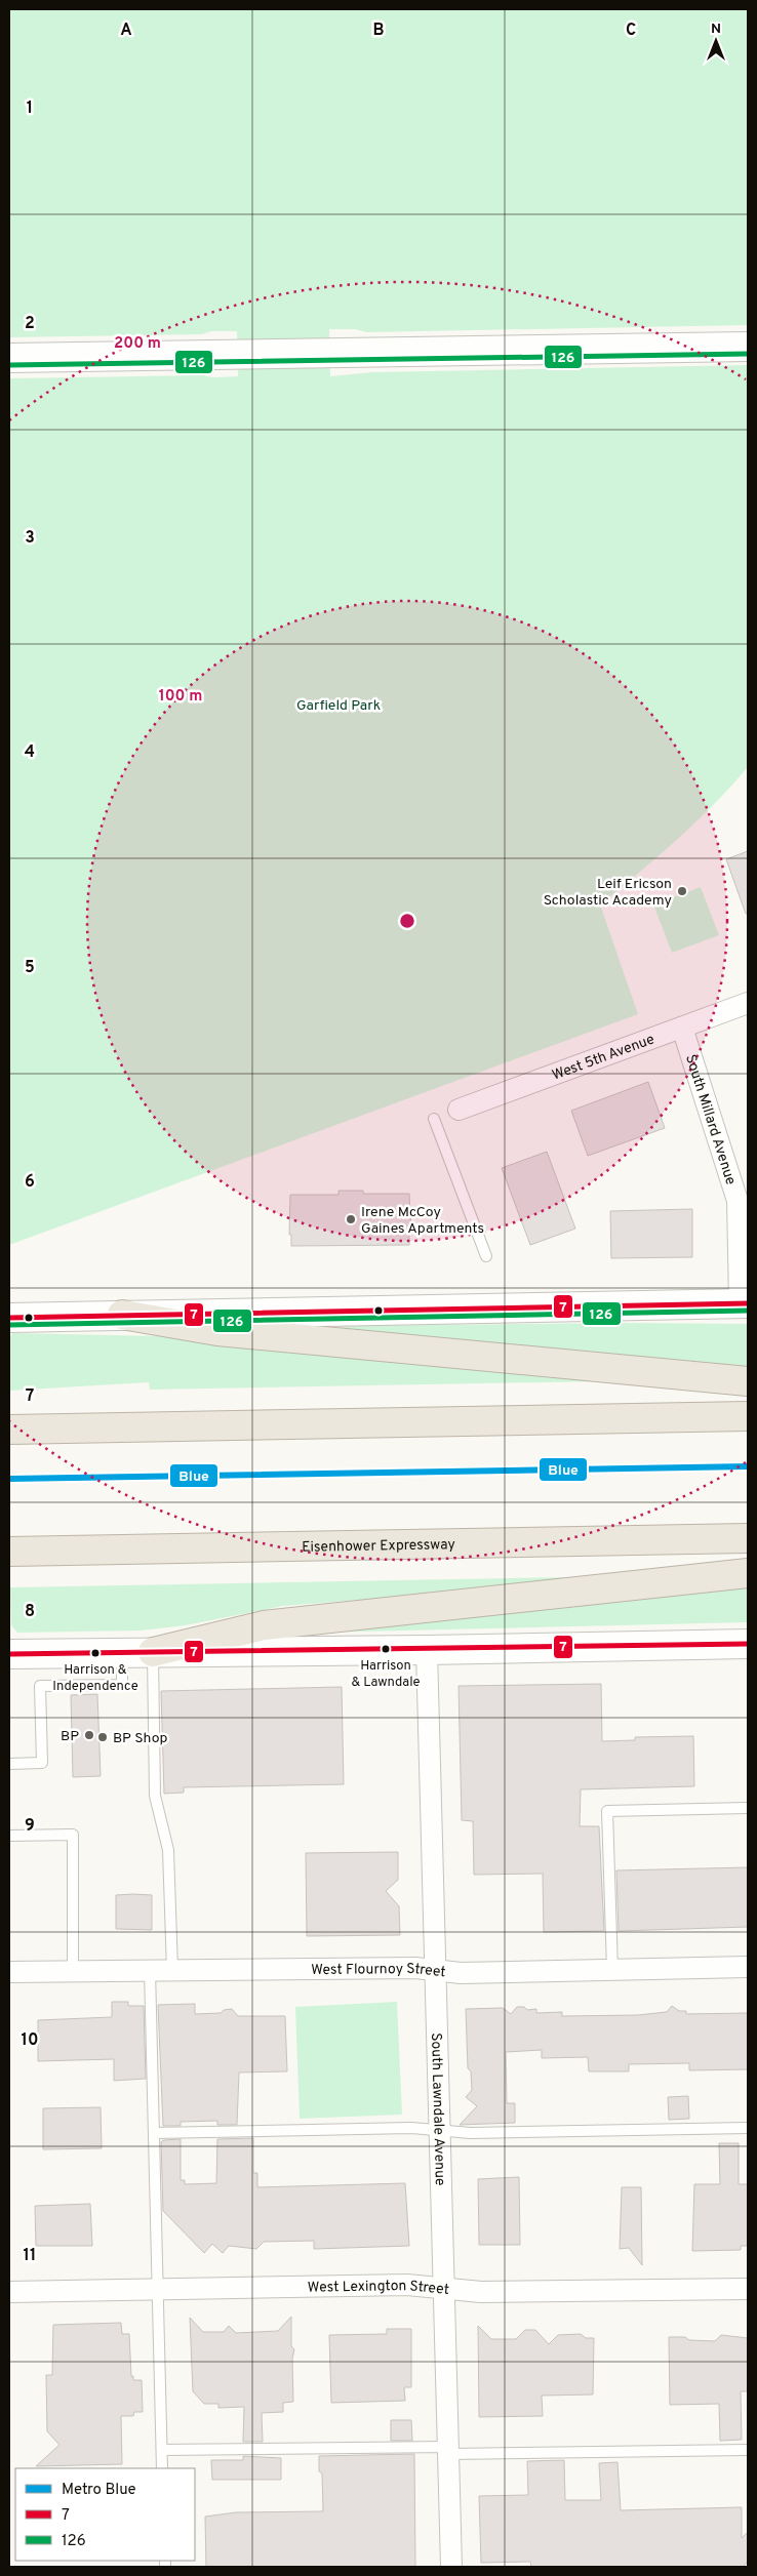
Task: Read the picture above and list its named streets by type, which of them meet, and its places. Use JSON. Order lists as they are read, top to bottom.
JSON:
{
  "streets": {
    "highway": ["Eisenhower Expressway"],
    "street": [
      "West 5th Avenue",
      "South Millard Avenue",
      "West Flournoy Street",
      "South Lawndale Avenue",
      "West Lexington Street"
    ]
  },
  "crossings": [
    ["West 5th Avenue", "South Millard Avenue"],
    ["West Flournoy Street", "South Lawndale Avenue"],
    ["South Lawndale Avenue", "West Lexington Street"]
  ],
  "parks": ["Garfield Park"],
  "places": [
    "Leif Ericson Scholastic Academy",
    "Irene McCoy Gaines Apartments",
    "Harrison & Lawndale",
    "Harrison & Independence",
    "BP",
    "BP Shop"
  ],
  "lines": ["transit line 126", "transit line 7", "metro line Blue"],
  "legend": ["Metro Blue", "7", "126"],
  "north": "top",
  "grid": {
    "columns": ["A", "B", "C"],
    "rows": [
      "1",
      "2",
      "3",
      "4",
      "5",
      "6",
      "7",
      "8",
      "9",
      "10",
      "11"
    ]
  },
  "rings": ["200 m", "100 m"]
}
